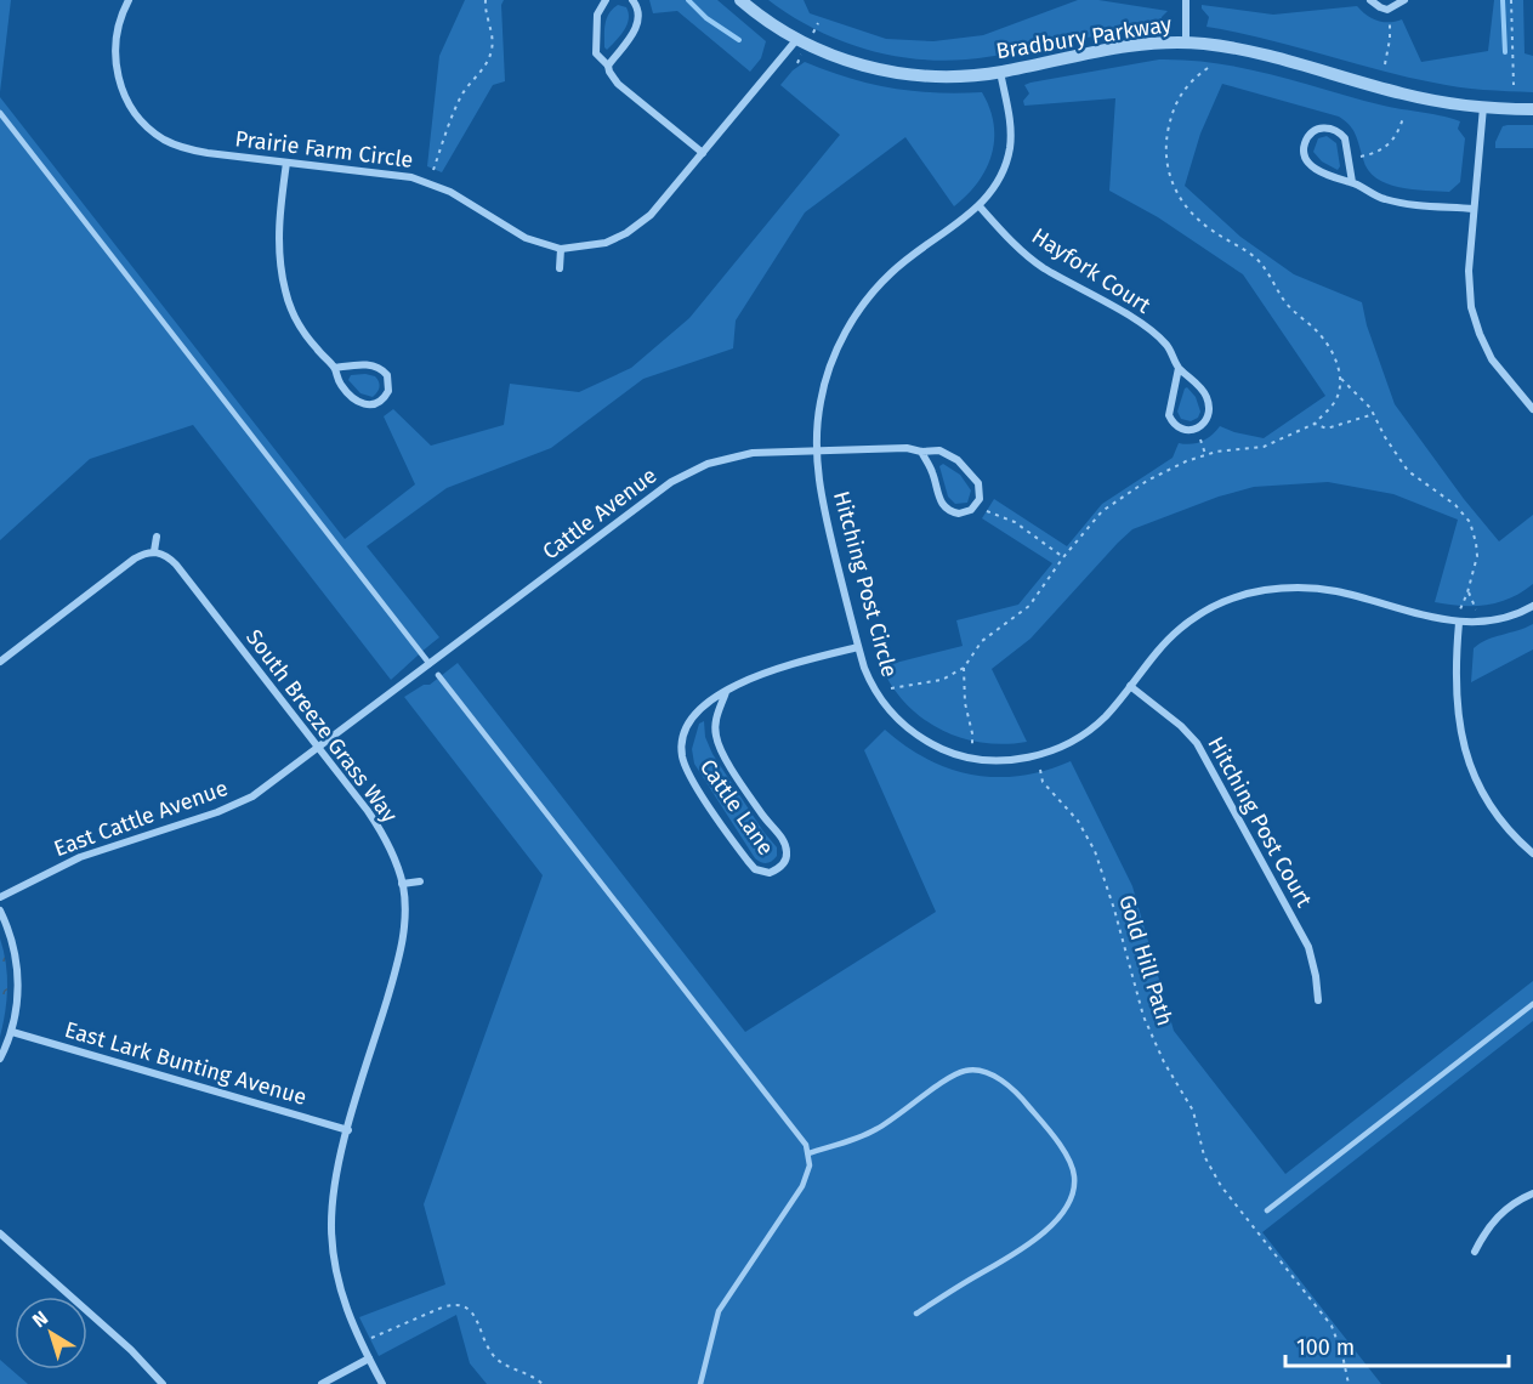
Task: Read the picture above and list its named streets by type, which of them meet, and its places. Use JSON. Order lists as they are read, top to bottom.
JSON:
{
  "streets": {
    "street": [
      "Bradbury Parkway",
      "Prairie Farm Circle",
      "Hayfork Court",
      "Cattle Avenue",
      "Hitching Post Circle",
      "South Breeze Grass Way",
      "Cattle Lane",
      "East Cattle Avenue",
      "Hitching Post Court",
      "East Lark Bunting Avenue"
    ],
    "path": ["Gold Hill Path"]
  },
  "crossings": [
    ["Bradbury Parkway", "Prairie Farm Circle"],
    ["Bradbury Parkway", "Hitching Post Circle"],
    ["Hayfork Court", "Hitching Post Circle"],
    ["Cattle Avenue", "Hitching Post Circle"],
    ["Cattle Avenue", "East Cattle Avenue"],
    ["Hitching Post Circle", "Cattle Lane"],
    ["Hitching Post Circle", "Hitching Post Court"],
    ["South Breeze Grass Way", "East Cattle Avenue"],
    ["South Breeze Grass Way", "East Lark Bunting Avenue"]
  ],
  "scale_bar": "100 m",
  "north": "top left"
}
